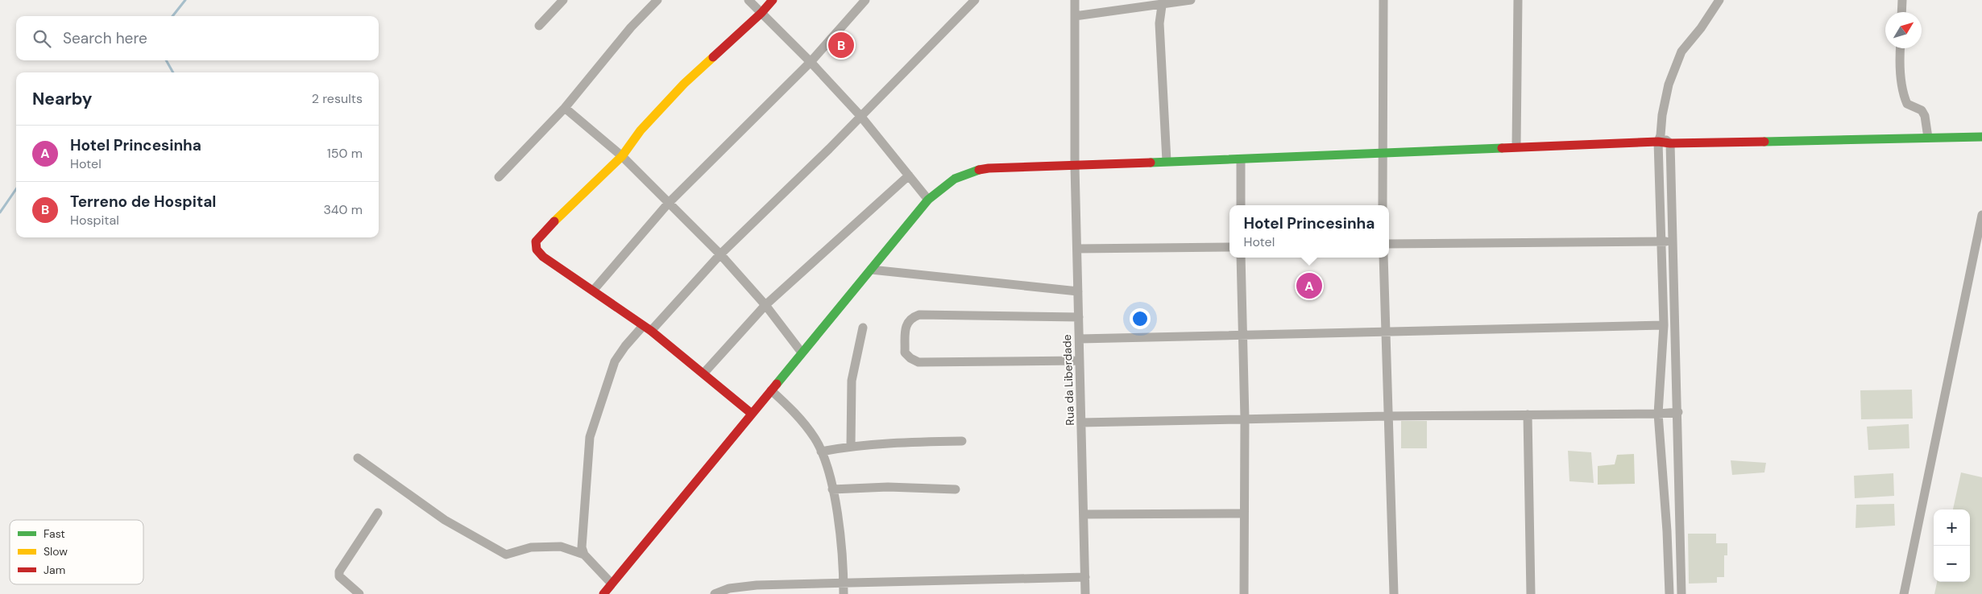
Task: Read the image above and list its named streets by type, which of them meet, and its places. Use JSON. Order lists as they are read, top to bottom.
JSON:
{
  "streets": {
    "street": ["Rua da Liberdade"]
  },
  "legend": ["Fast", "Slow", "Jam"],
  "north": "top right",
  "page": {
    "search": "Search here",
    "pins": ["B", "A"],
    "heading": ["Nearby", "2 results"],
    "list": [
      {
        "mark": "A",
        "name": "Hotel Princesinha",
        "note": "Hotel",
        "value": "150 m"
      },
      {
        "mark": "B",
        "name": "Terreno de Hospital",
        "note": "Hospital",
        "value": "340 m"
      }
    ],
    "popup": ["Hotel Princesinha", "Hotel"],
    "map_buttons": ["+", "−"]
  }
}
